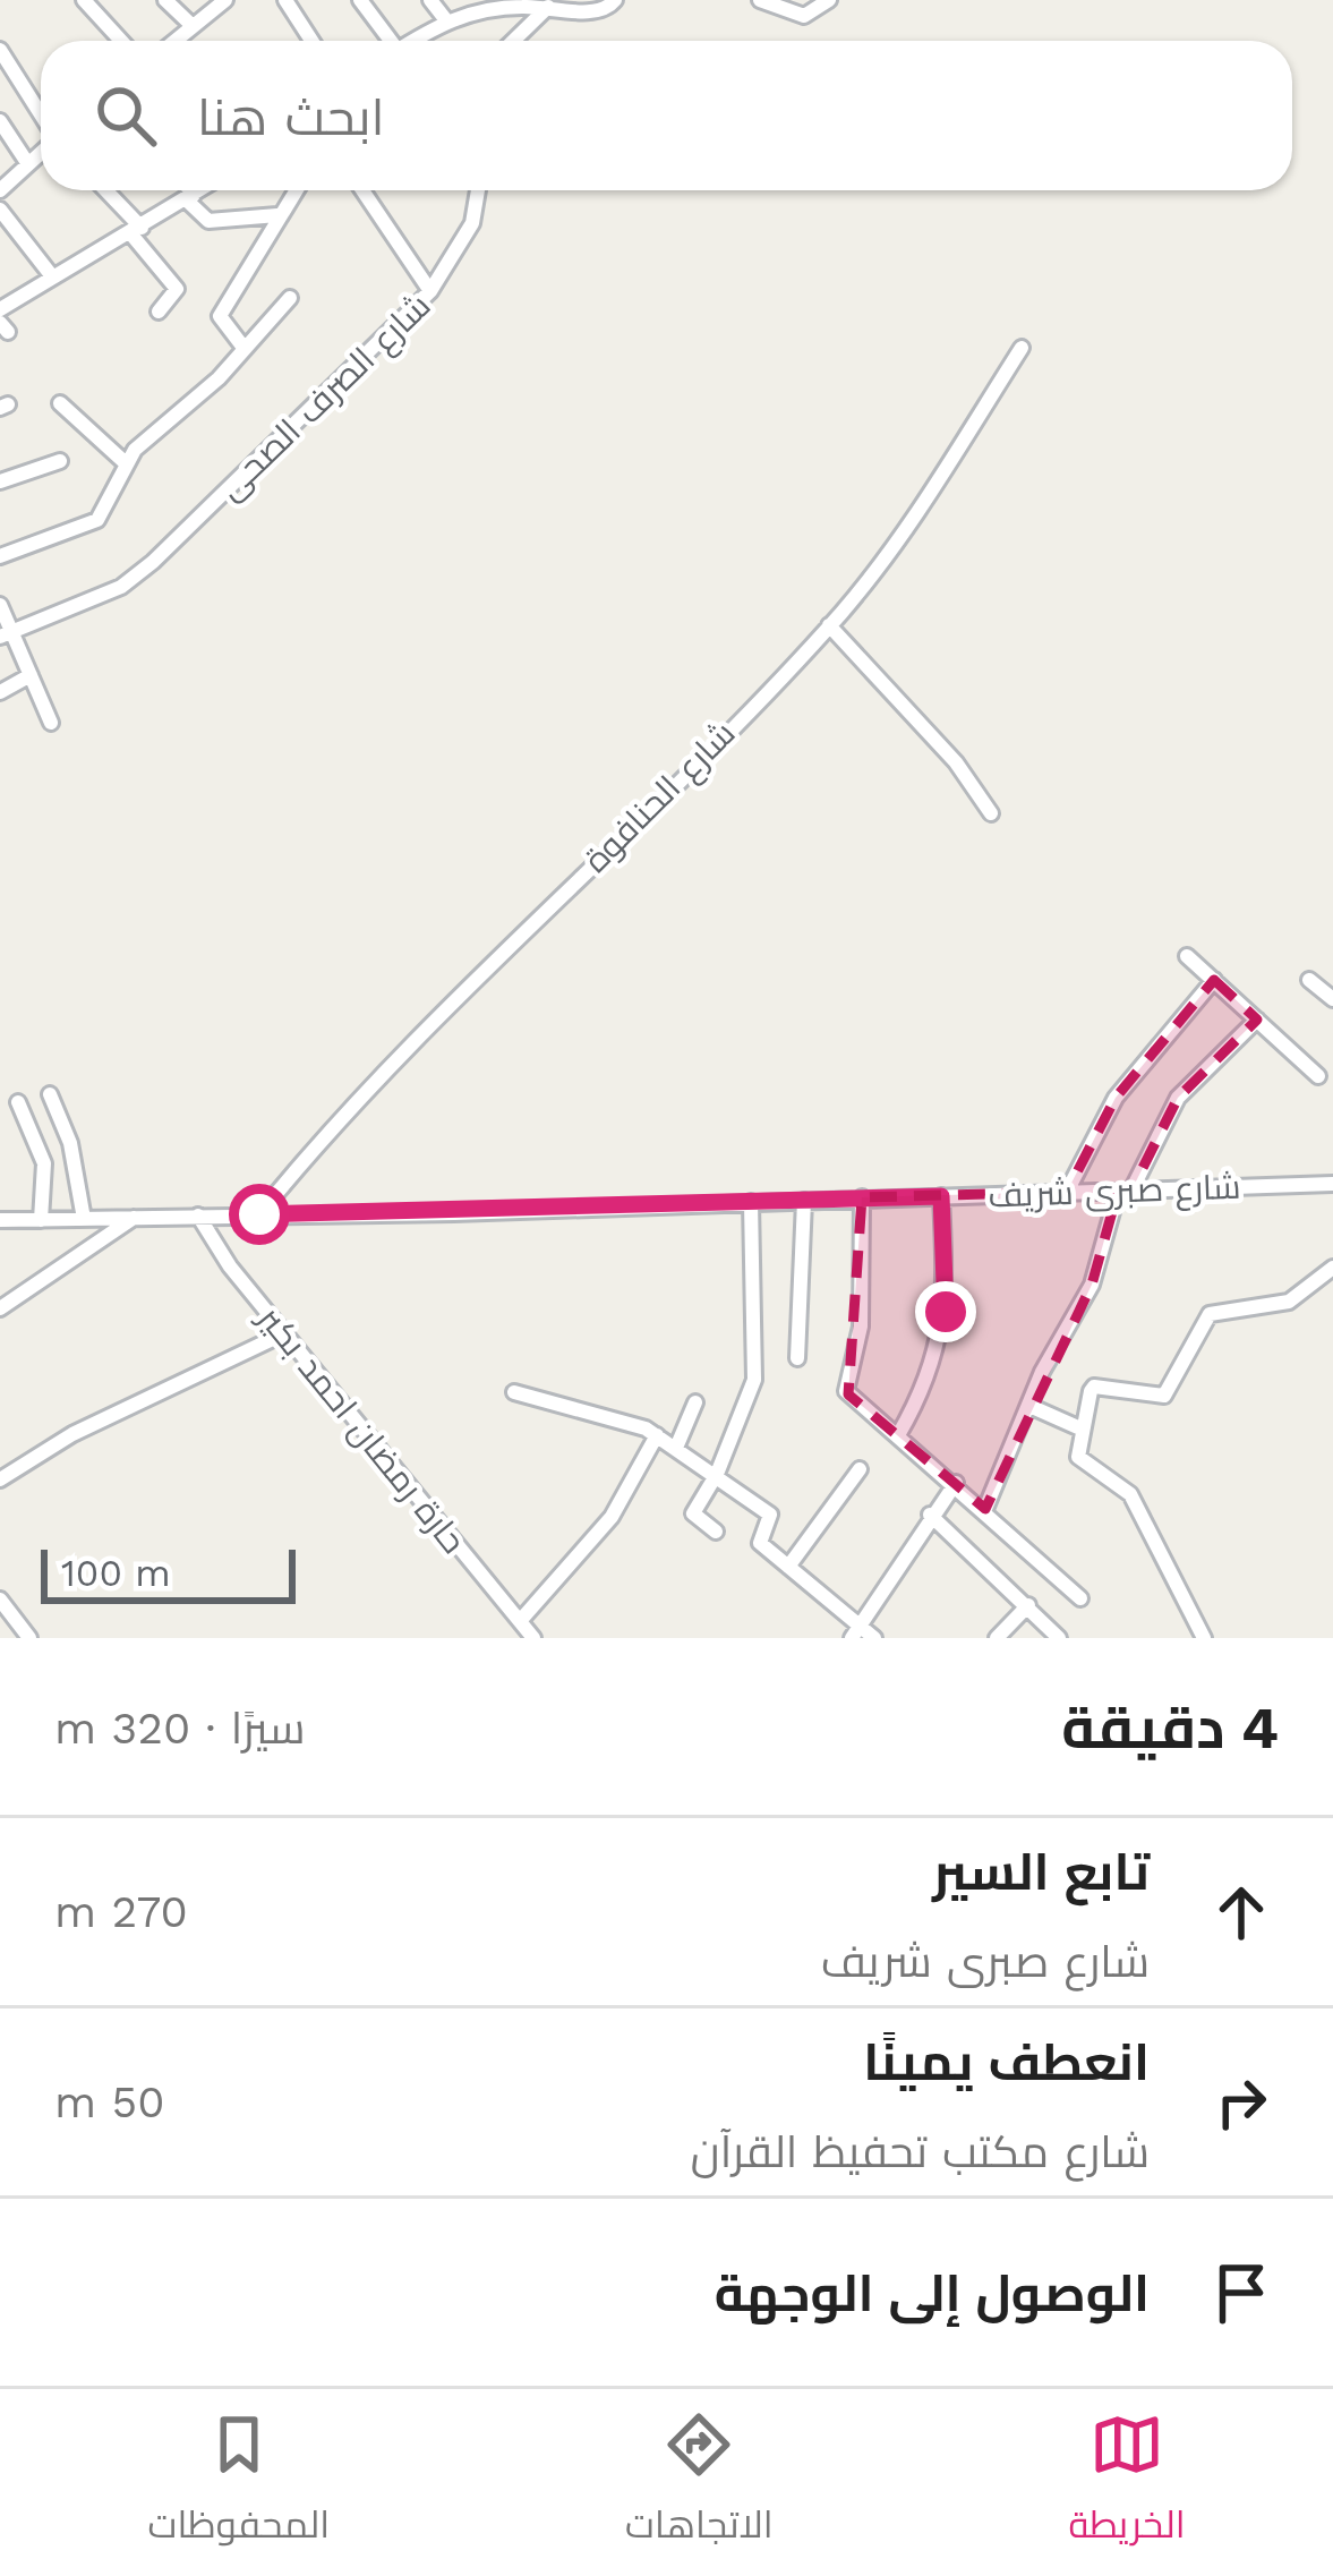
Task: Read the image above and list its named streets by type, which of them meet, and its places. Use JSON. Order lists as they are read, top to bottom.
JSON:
{
  "streets": {
    "street": [
      "شارع الصرف الصحى",
      "شارع الحنافوة",
      "شارع صبرى شريف",
      "حارة رمضان احمد بكير"
    ]
  },
  "crossings": [
    ["شارع الحنافوة", "شارع صبرى شريف"],
    ["شارع صبرى شريف", "حارة رمضان احمد بكير"]
  ],
  "scale_bar": "100 m",
  "page": {
    "search": "ابحث هنا",
    "scale": "100 m",
    "heading": ["4 دقيقة", "سيرًا · 320 m"],
    "list": [
      ["تابع السير", "شارع صبرى شريف", "270 m"],
      ["انعطف يمينًا", "شارع مكتب تحفيظ القرآن", "50 m"],
      "الوصول إلى الوجهة"
    ],
    "nav": ["الخريطة", "الاتجاهات", "المحفوظات"]
  }
}
